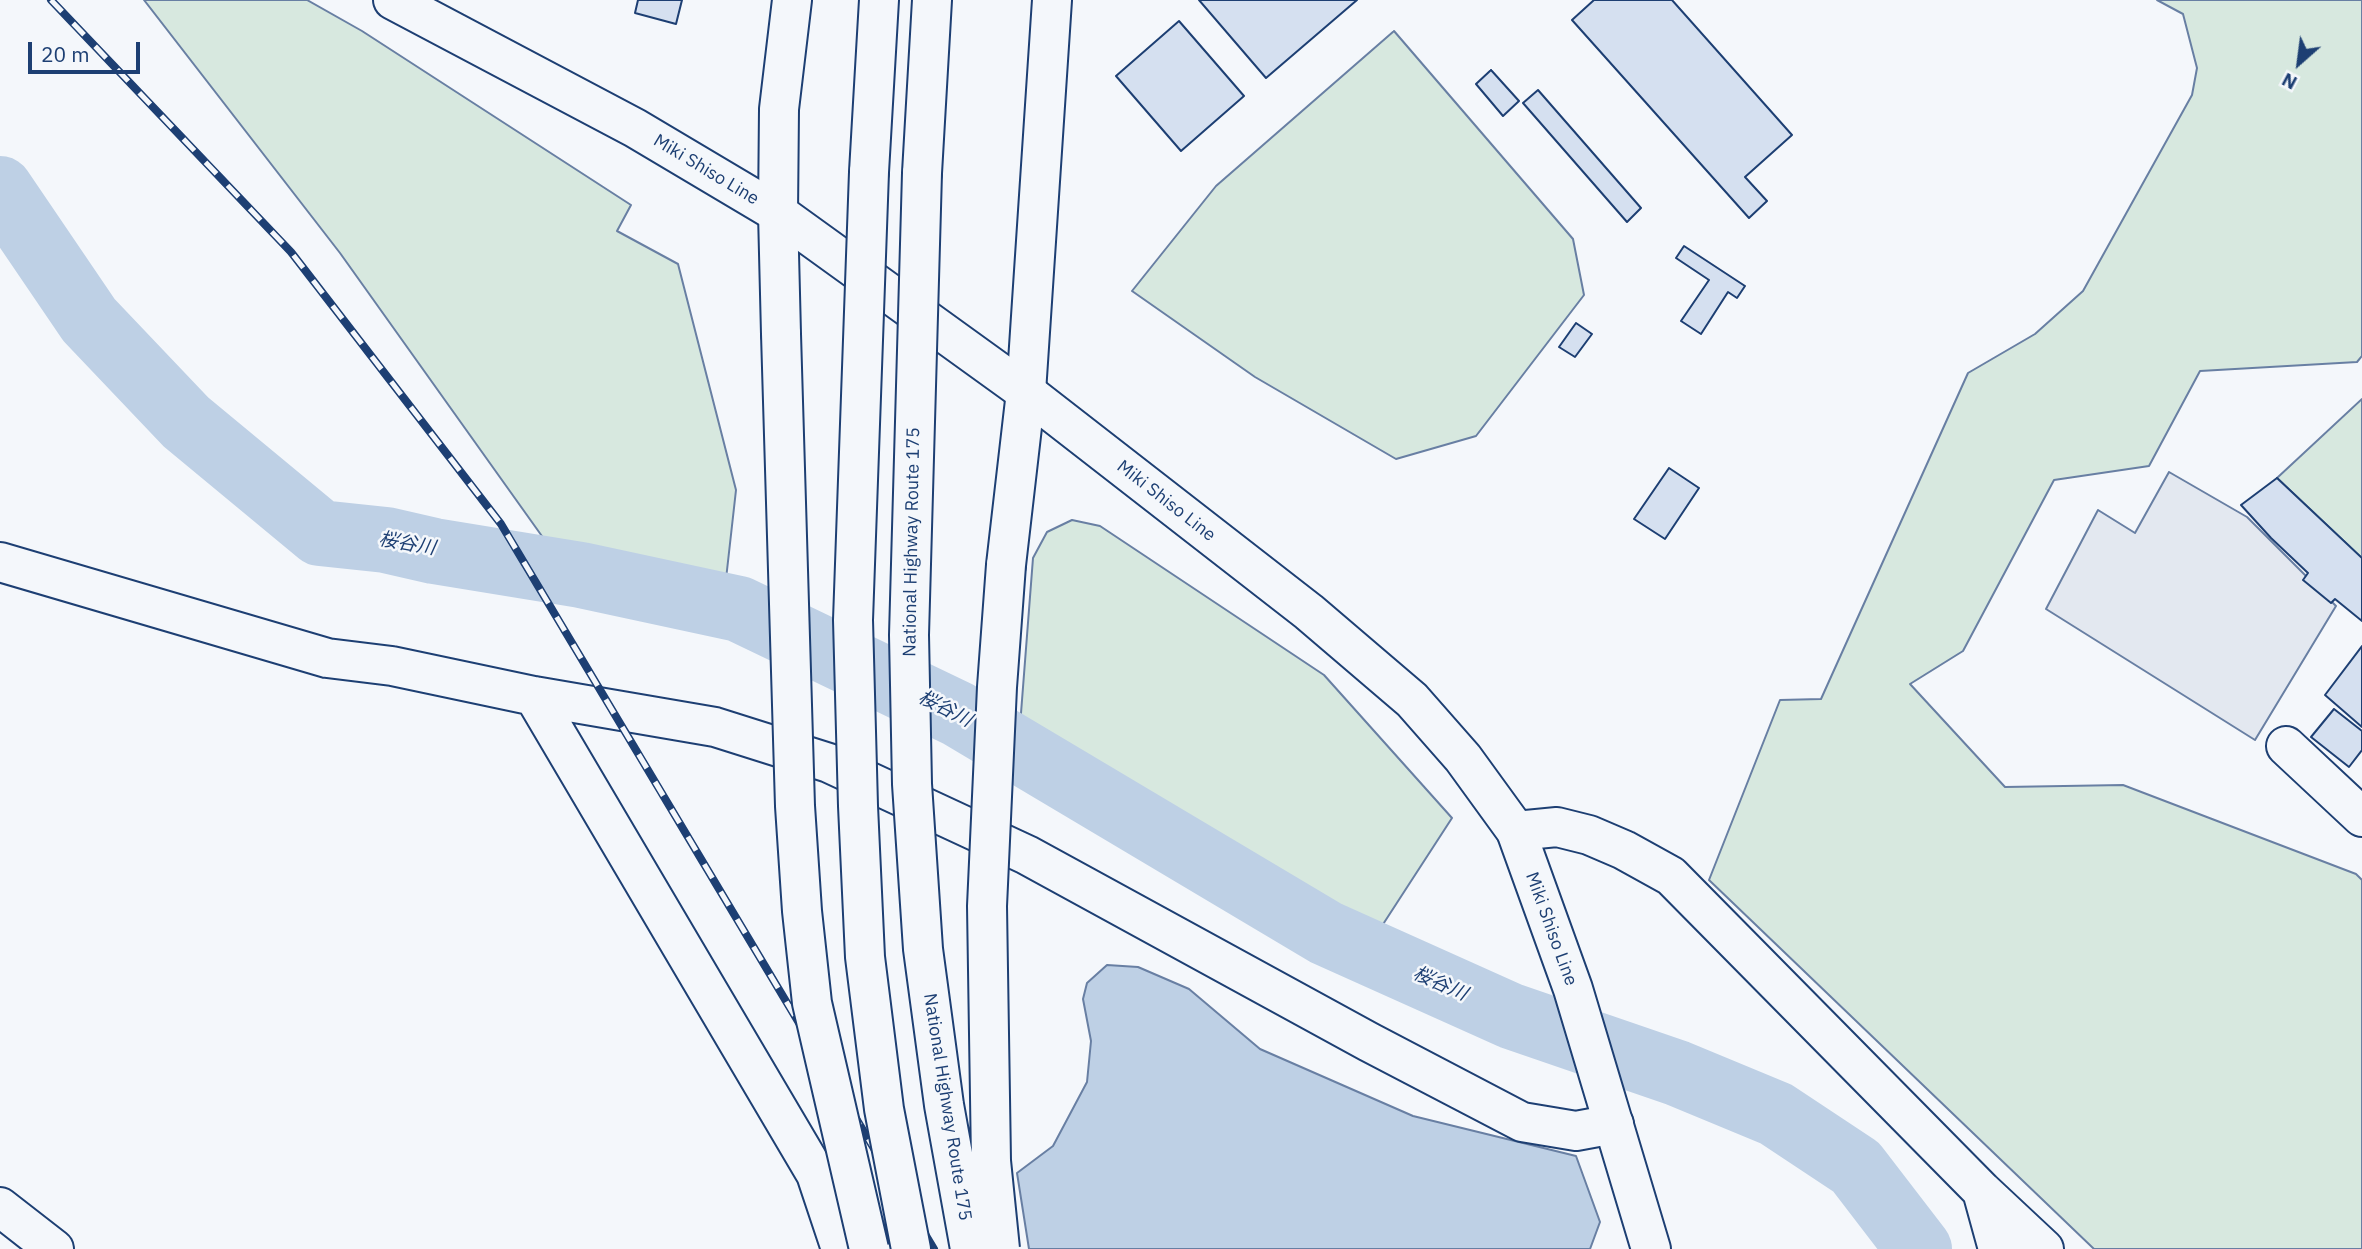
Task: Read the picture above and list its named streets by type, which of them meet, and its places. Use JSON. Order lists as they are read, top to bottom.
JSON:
{
  "streets": {
    "main road": ["Miki Shiso Line", "National Highway Route 175"]
  },
  "water": ["桜谷川"],
  "scale_bar": "20 m",
  "north": "bottom left"
}
